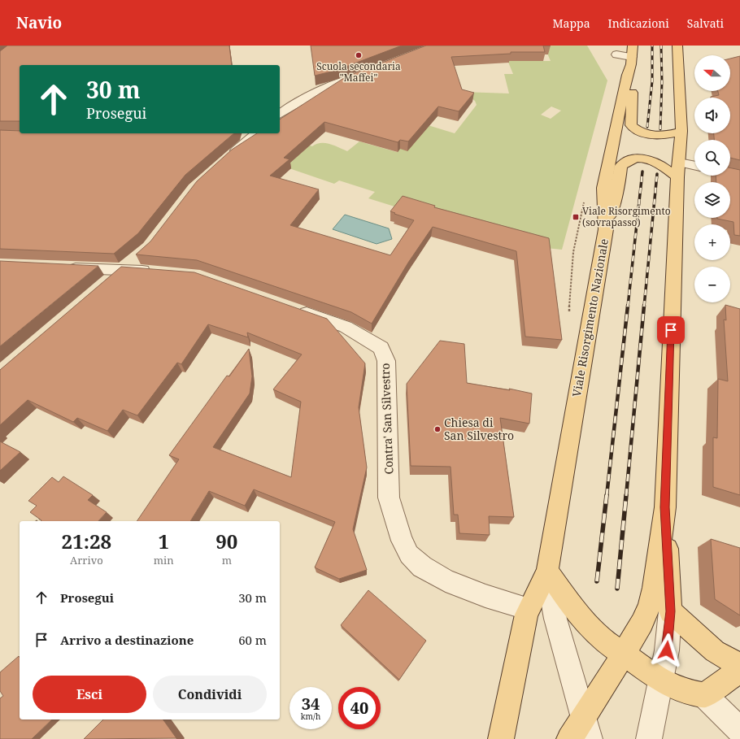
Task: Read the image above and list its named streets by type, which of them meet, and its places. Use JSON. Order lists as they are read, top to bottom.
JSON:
{
  "streets": {
    "main road": ["Viale Risorgimento Nazionale"],
    "street": ["Contra' San Silvestro"]
  },
  "places": {
    "other": ["Scuola secondaria \"Maffei\"", "Chiesa di San Silvestro"],
    "transit": ["Viale Risorgimento (sovrapasso)"]
  },
  "north": "left",
  "page": {
    "header": "Navio",
    "nav": ["Mappa", "Indicazioni", "Salvati"],
    "map_buttons": ["+", "−"],
    "turn": ["30 m", "Prosegui"],
    "eta": [
      "21:28",
      "Arrivo",
      "1",
      "min",
      "90",
      "m"
    ],
    "list": [
      {
        "name": "Prosegui",
        "value": "30 m"
      },
      {
        "name": "Arrivo a destinazione",
        "value": "60 m"
      }
    ],
    "buttons": ["Esci", "Condividi"],
    "speed": "34 km/h",
    "limit": "40"
  }
}
